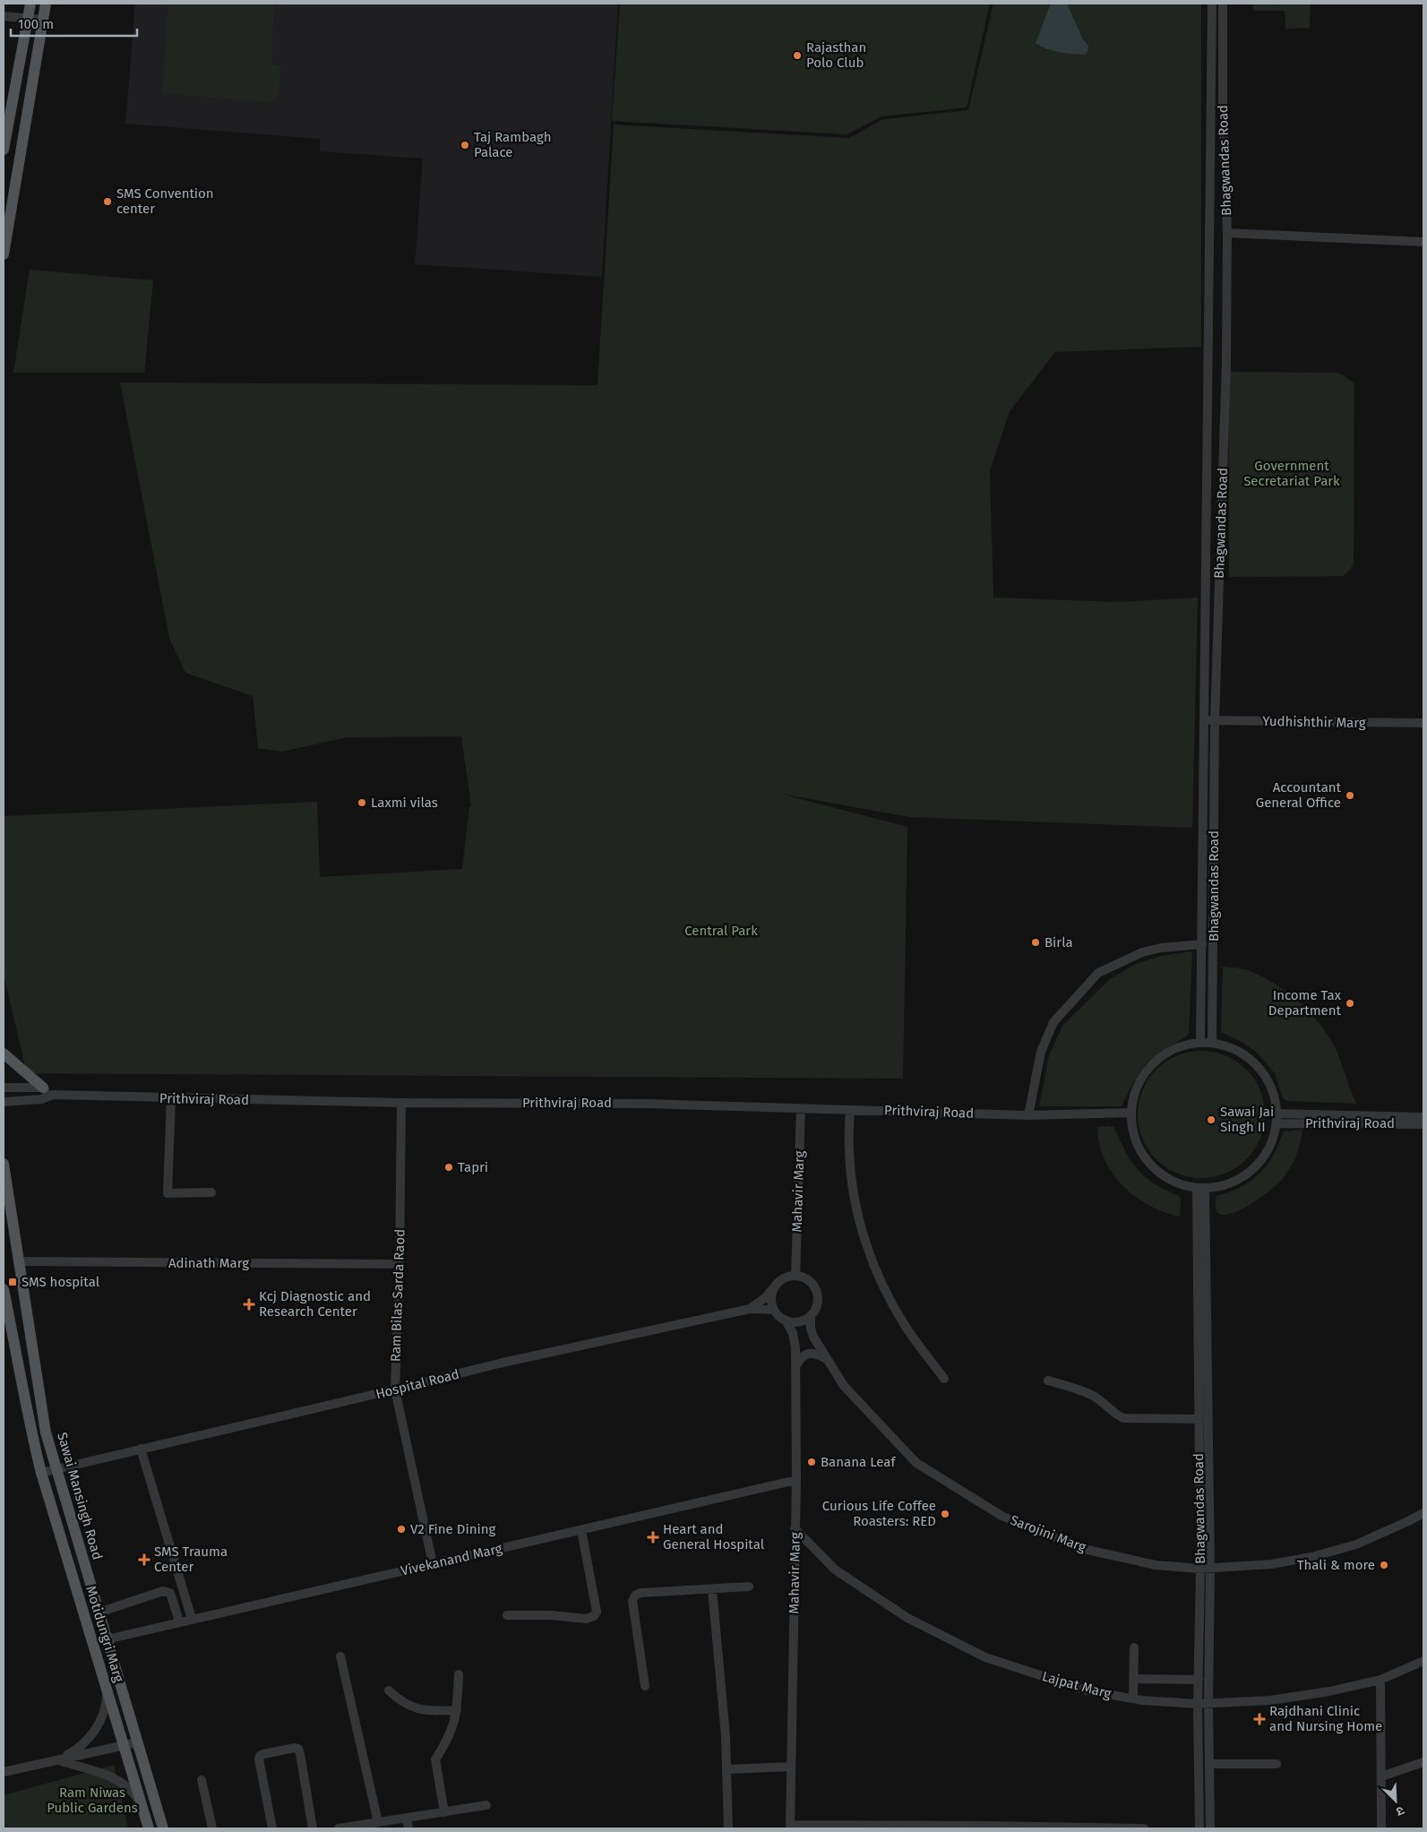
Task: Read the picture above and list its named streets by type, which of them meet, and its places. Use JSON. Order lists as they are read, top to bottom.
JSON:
{
  "streets": {
    "main road": ["Sawai Mansingh Road", "Motidungri Marg"],
    "street": [
      "Bhagwandas Road",
      "Yudhishthir Marg",
      "Prithviraj Road",
      "Mahavir Marg",
      "Adinath Marg",
      "Ram Bilas Sarda Raod",
      "Hospital Road",
      "Sarojini Marg",
      "Vivekanand Marg",
      "Lajpat Marg"
    ]
  },
  "crossings": [
    ["Bhagwandas Road", "Yudhishthir Marg"],
    ["Bhagwandas Road", "Prithviraj Road"],
    ["Bhagwandas Road", "Sarojini Marg"],
    ["Bhagwandas Road", "Lajpat Marg"],
    ["Prithviraj Road", "Mahavir Marg"],
    ["Prithviraj Road", "Ram Bilas Sarda Raod"],
    ["Mahavir Marg", "Hospital Road"],
    ["Mahavir Marg", "Sarojini Marg"],
    ["Mahavir Marg", "Vivekanand Marg"],
    ["Mahavir Marg", "Lajpat Marg"],
    ["Adinath Marg", "Ram Bilas Sarda Raod"],
    ["Adinath Marg", "Sawai Mansingh Road"],
    ["Ram Bilas Sarda Raod", "Hospital Road"],
    ["Ram Bilas Sarda Raod", "Vivekanand Marg"],
    ["Hospital Road", "Sawai Mansingh Road"],
    ["Hospital Road", "Sarojini Marg"],
    ["Hospital Road", "Motidungri Marg"],
    ["Sawai Mansingh Road", "Vivekanand Marg"]
  ],
  "parks": ["Government Secretariat Park", "Central Park", "Ram Niwas Public Gardens"],
  "places": {
    "other": [
      "Rajasthan Polo Club",
      "Taj Rambagh Palace",
      "SMS Convention center",
      "Accountant General Office",
      "Laxmi vilas",
      "Birla",
      "Income Tax Department",
      "Sawai Jai Singh II",
      "Tapri",
      "Banana Leaf",
      "Curious Life Coffee Roasters: RED",
      "V2 Fine Dining",
      "Thali & more"
    ],
    "transit": ["SMS hospital"],
    "health": [
      "Kcj Diagnostic and Research Center",
      "Heart and General Hospital",
      "SMS Trauma Center",
      "Rajdhani Clinic and Nursing Home"
    ]
  },
  "scale_bar": "100 m",
  "north": "bottom right"
}
